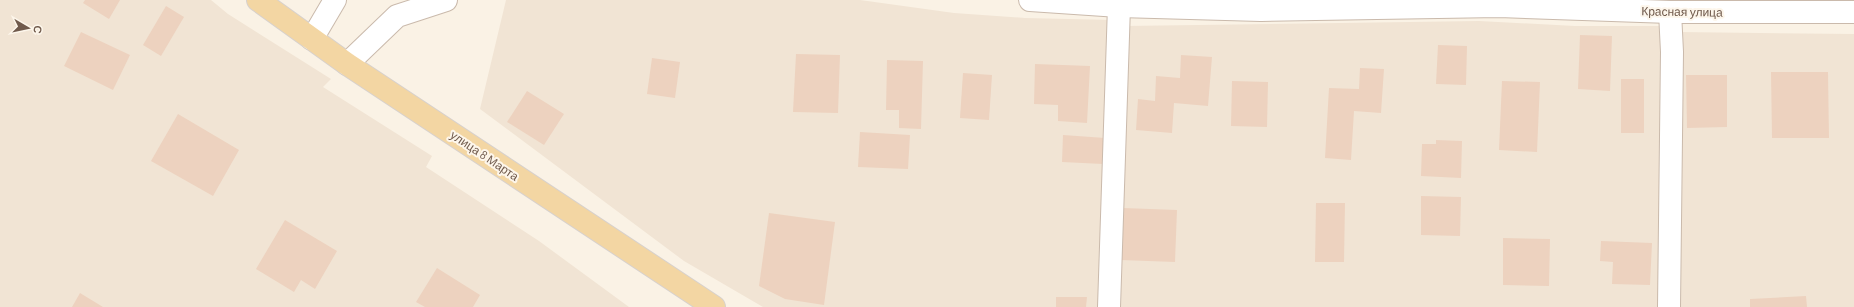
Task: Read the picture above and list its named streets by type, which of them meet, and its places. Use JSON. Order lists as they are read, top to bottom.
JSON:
{
  "streets": {
    "main road": ["улица 8 Марта"],
    "street": ["Красная улица"]
  },
  "north": "right"
}
